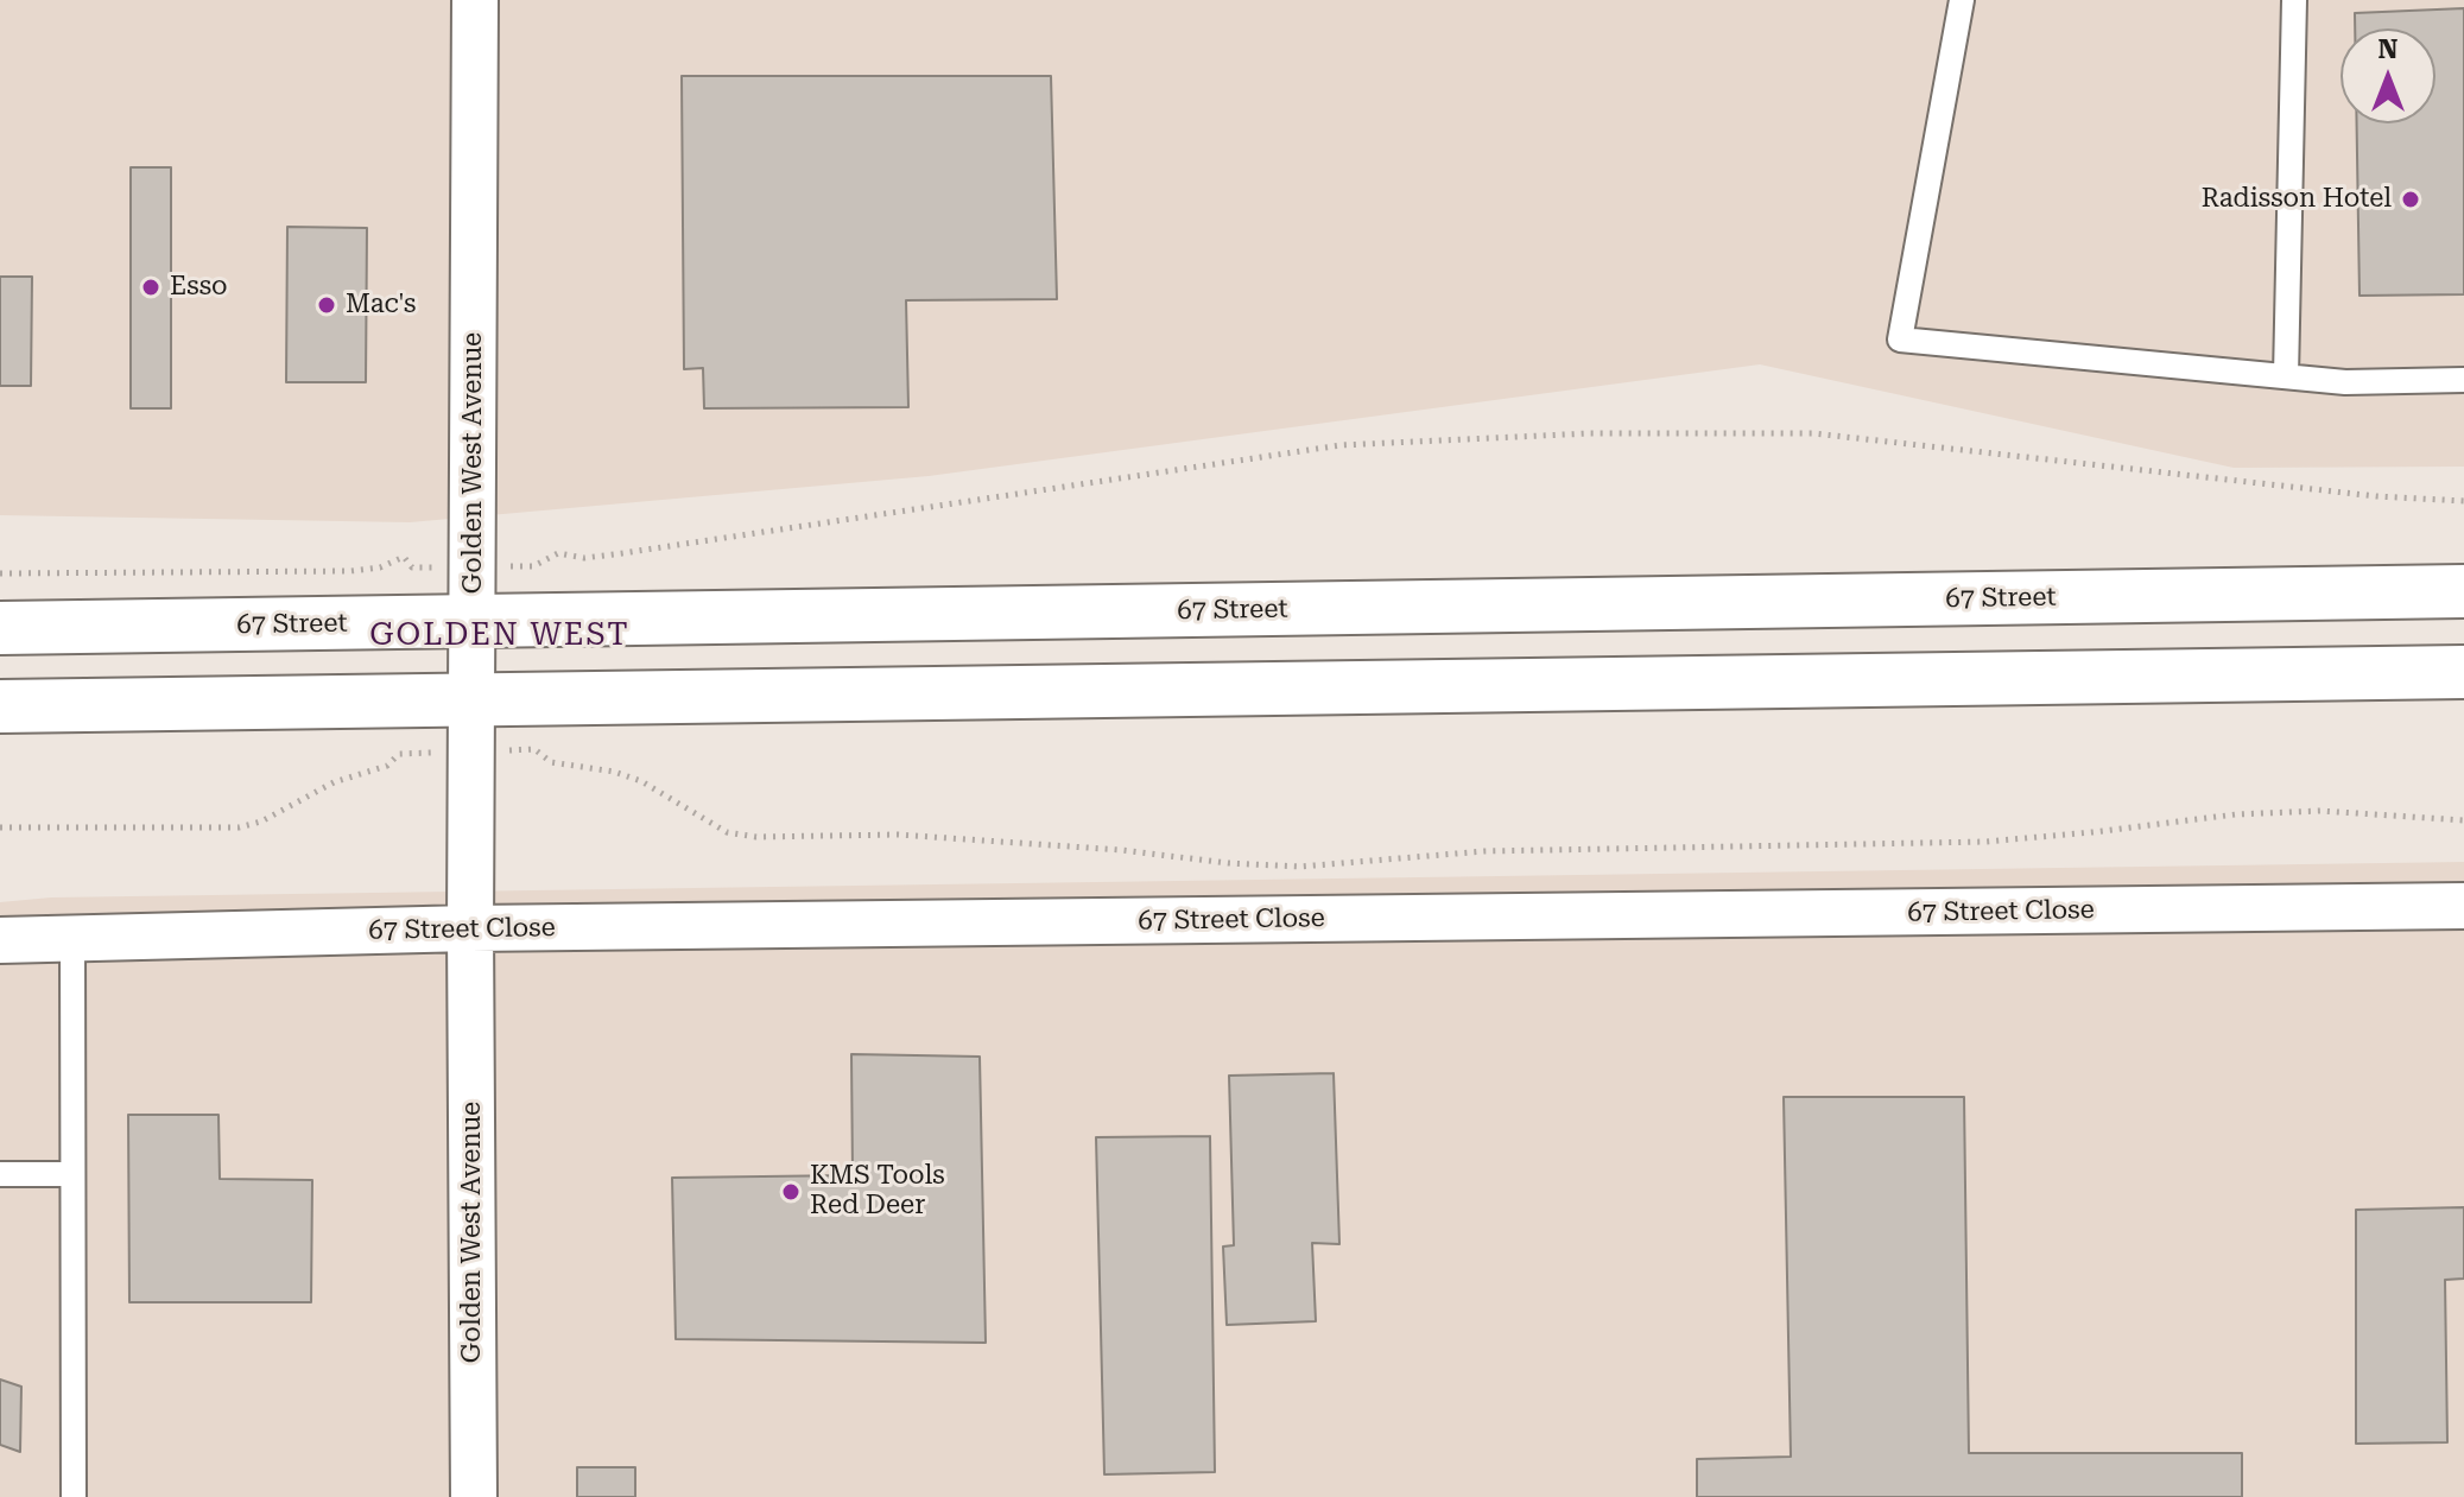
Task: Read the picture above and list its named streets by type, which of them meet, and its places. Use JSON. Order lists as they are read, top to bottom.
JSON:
{
  "streets": {
    "main road": ["67 Street"],
    "street": ["Golden West Avenue", "67 Street Close"]
  },
  "crossings": [
    ["Golden West Avenue", "67 Street"],
    ["Golden West Avenue", "67 Street Close"]
  ],
  "districts": ["GOLDEN WEST"],
  "places": [
    "Radisson Hotel",
    "Esso",
    "Mac's",
    "KMS Tools Red Deer"
  ],
  "north": "top"
}
